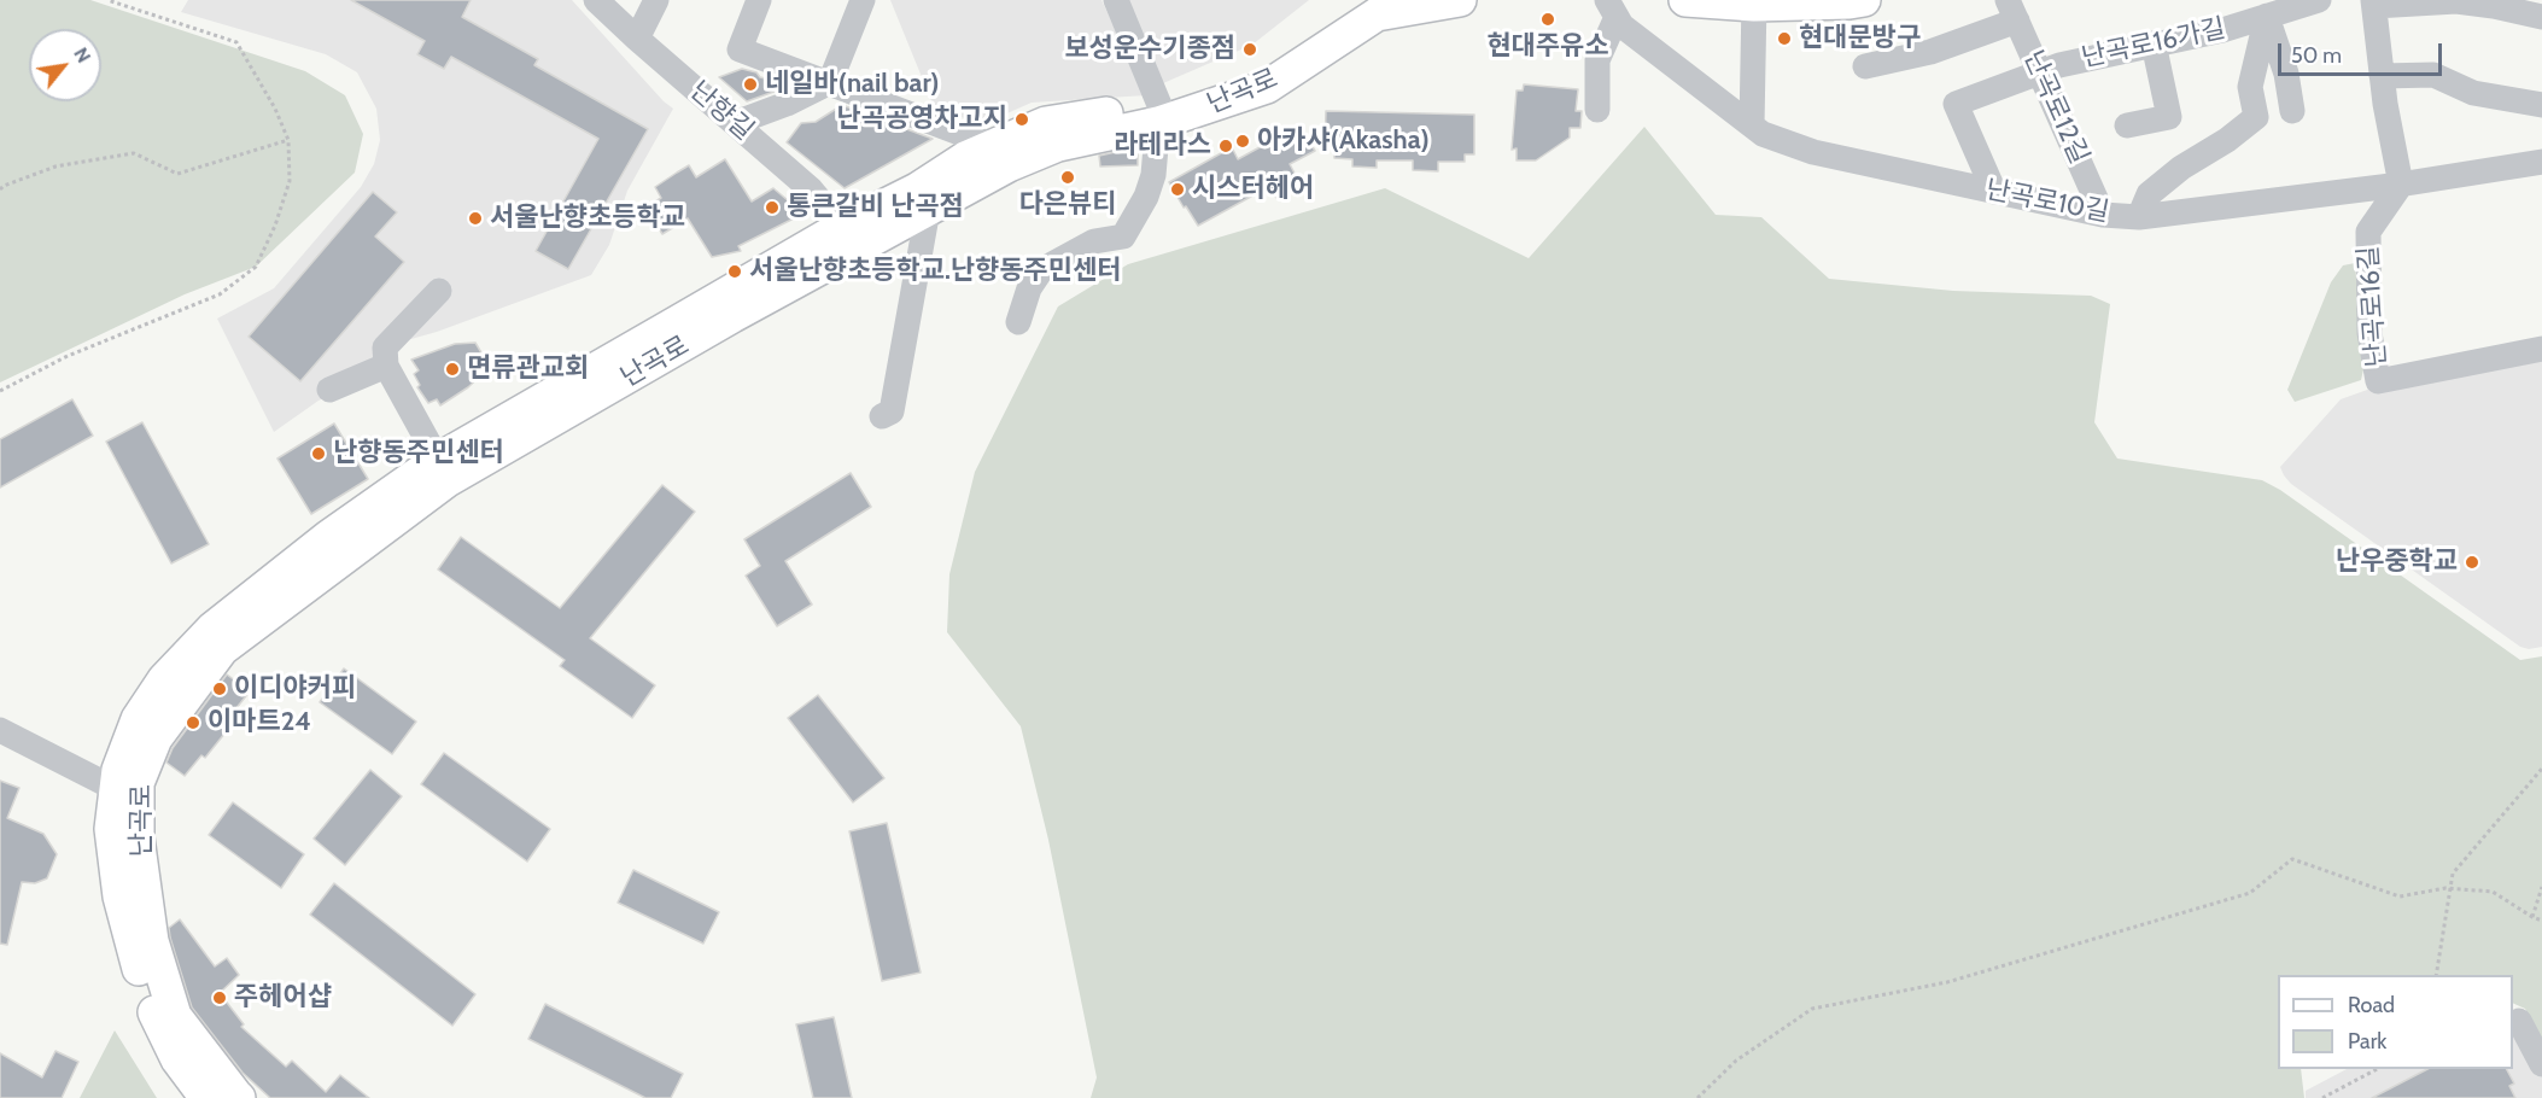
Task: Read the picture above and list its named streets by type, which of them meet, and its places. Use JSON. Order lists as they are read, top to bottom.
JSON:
{
  "streets": {
    "main road": ["난곡로"],
    "street": [
      "난곡로16가길",
      "난곡로12길",
      "난향길",
      "난곡로10길",
      "난곡로16길"
    ]
  },
  "crossings": [
    ["난곡로16가길", "난곡로12길"],
    ["난곡로16가길", "난곡로10길"],
    ["난곡로", "난향길"],
    ["난곡로12길", "난곡로10길"],
    ["난곡로10길", "난곡로16길"]
  ],
  "places": [
    "현대주유소",
    "현대문방구",
    "보성운수기종점",
    "네일바(nail bar)",
    "난곡공영차고지",
    "아카샤(Akasha)",
    "라테라스",
    "다은뷰티",
    "시스터헤어",
    "통큰갈비 난곡점",
    "서울난향초등학교",
    "서울난향초등학교.난향동주민센터",
    "면류관교회",
    "난향동주민센터",
    "난우중학교",
    "이디야커피",
    "이마트24",
    "주헤어샵"
  ],
  "legend": ["Road", "Park"],
  "scale_bar": "50 m",
  "north": "top right"
}
